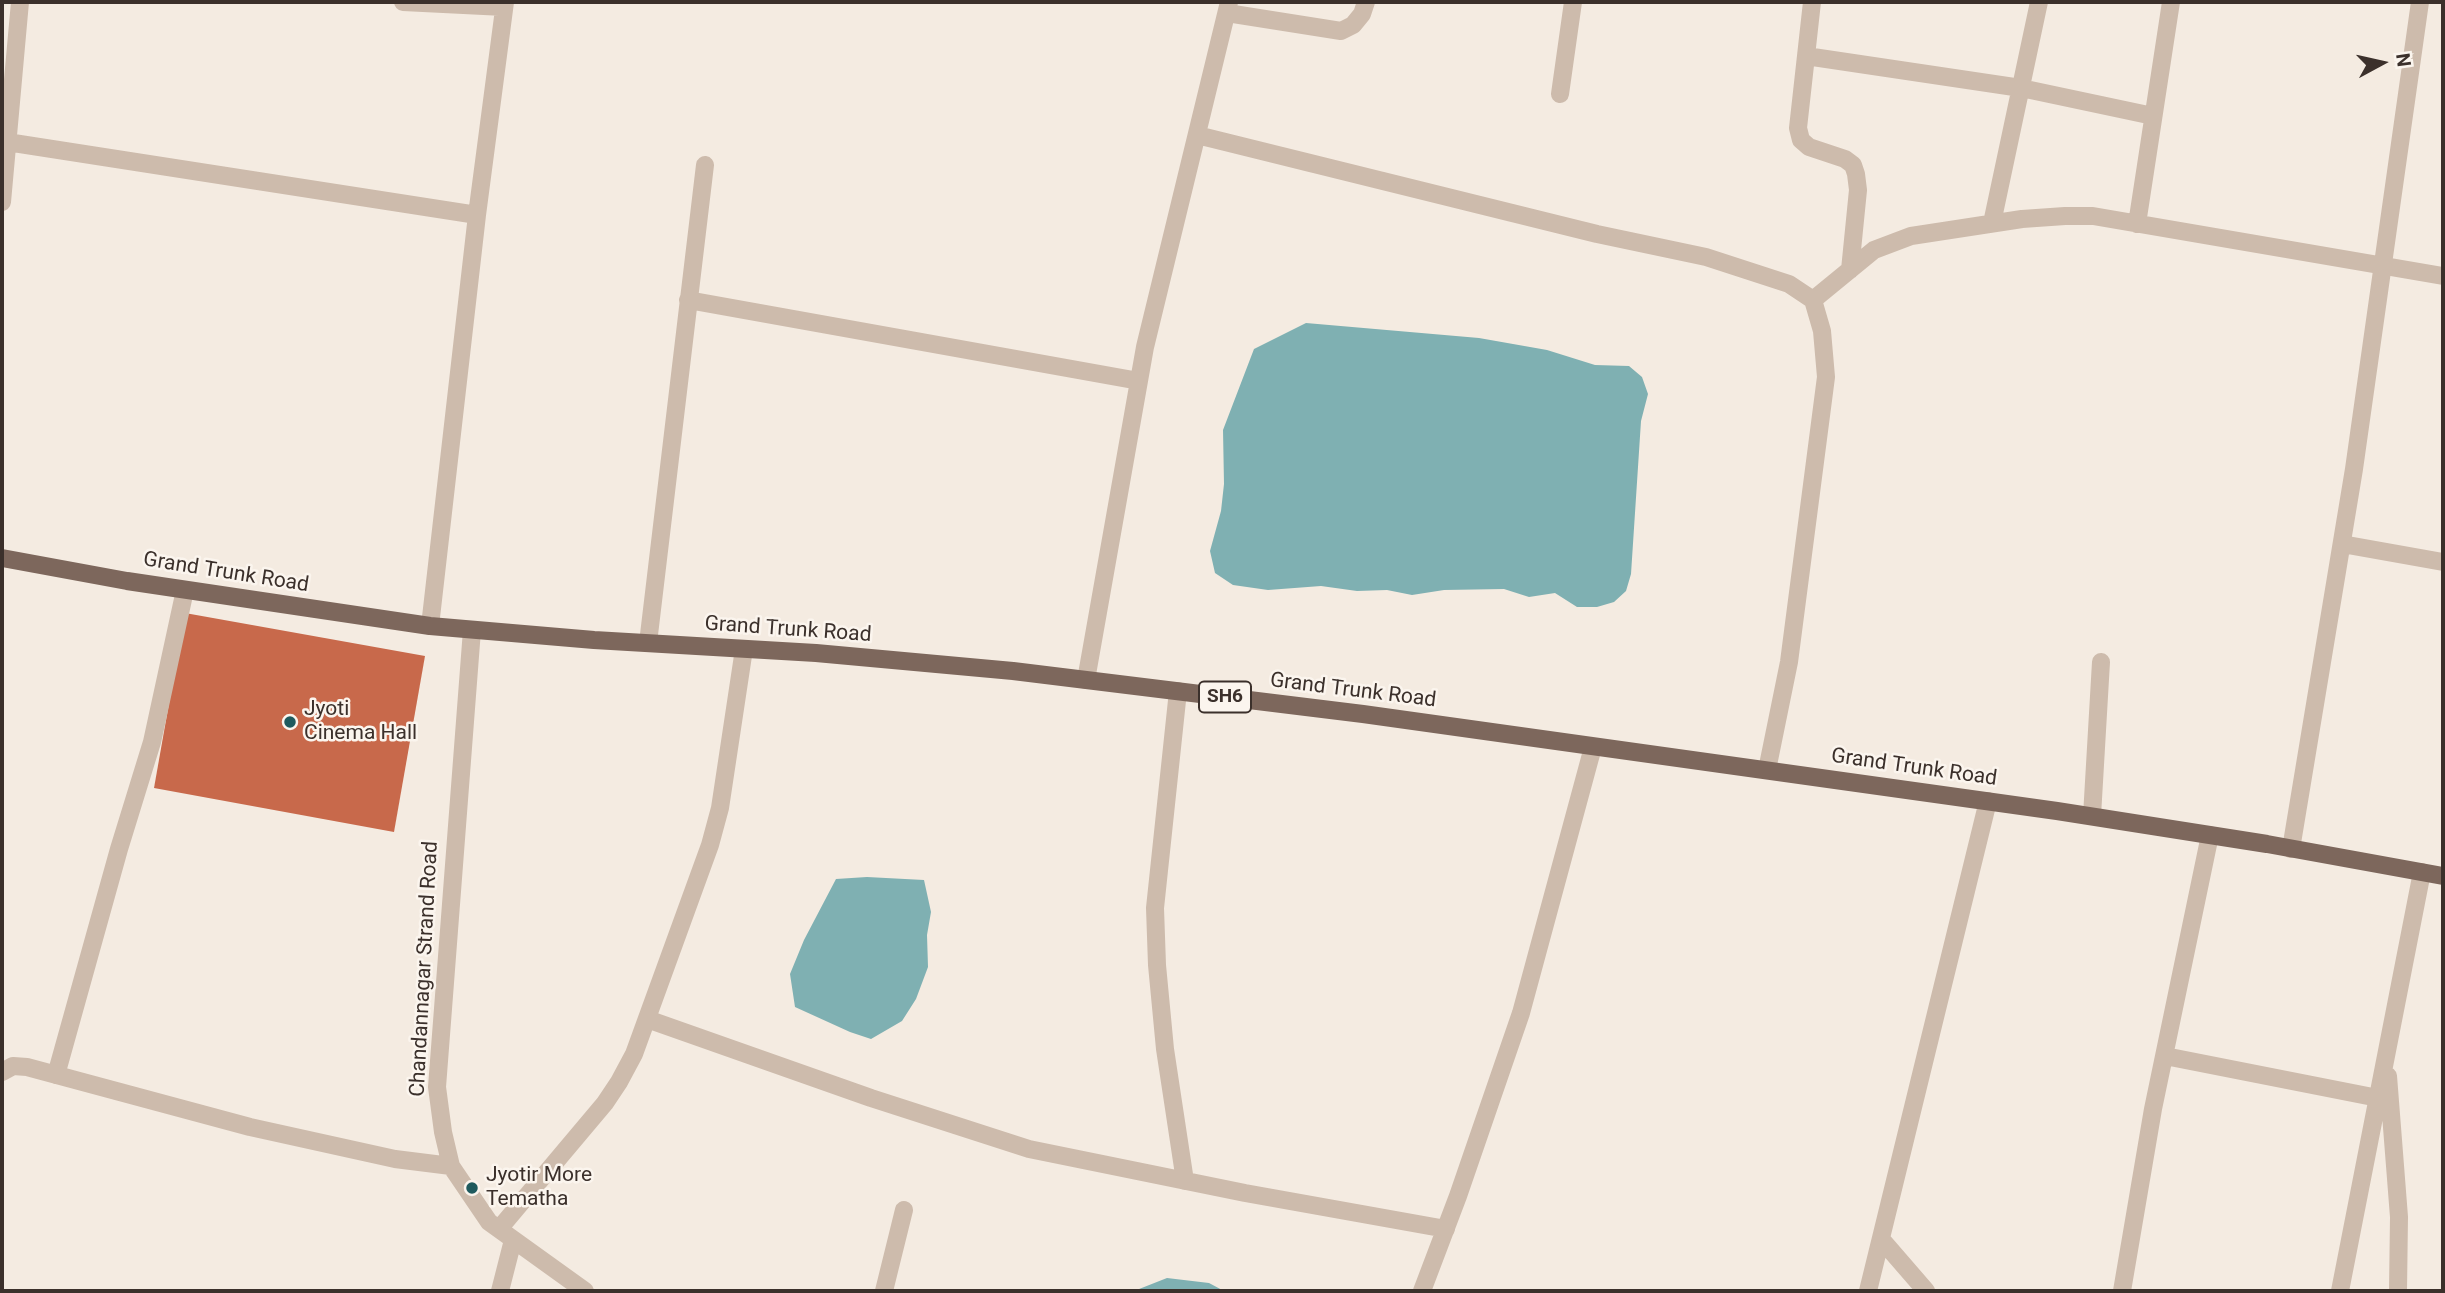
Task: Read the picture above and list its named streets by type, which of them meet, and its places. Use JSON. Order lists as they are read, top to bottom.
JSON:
{
  "streets": {
    "main road": ["Grand Trunk Road", "SH6"],
    "street": ["Chandannagar Strand Road"]
  },
  "crossings": [
    ["Grand Trunk Road", "Chandannagar Strand Road"]
  ],
  "places": ["Jyoti Cinema Hall", "Jyotir More Tematha"],
  "north": "right"
}
